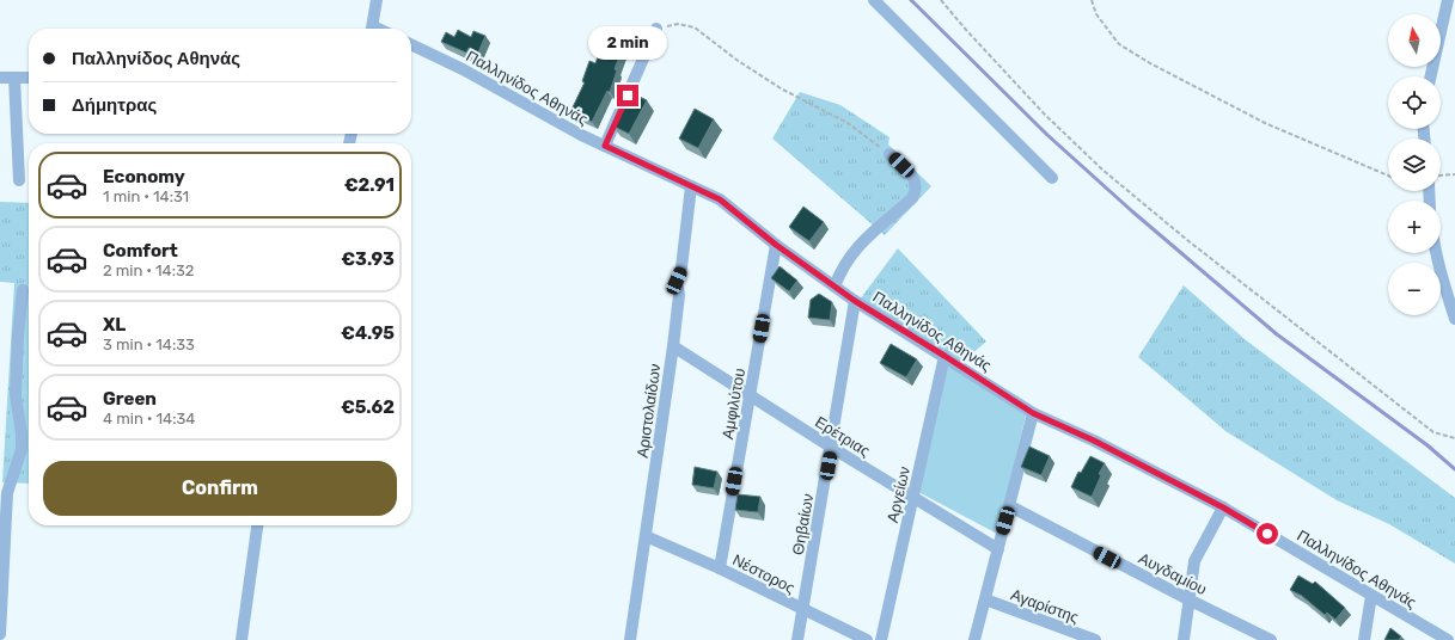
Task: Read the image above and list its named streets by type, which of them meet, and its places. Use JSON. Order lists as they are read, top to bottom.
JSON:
{
  "streets": {
    "street": [
      "Παλληνίδος Αθηνάς",
      "Αμφιλύτου",
      "Αριστολαίδων",
      "Ερέτριας",
      "Αργείων",
      "Θηβαίων",
      "Νέστορος",
      "Αυγδαμίου",
      "Αγαρίστης"
    ]
  },
  "crossings": [
    ["Παλληνίδος Αθηνάς", "Αμφιλύτου"],
    ["Παλληνίδος Αθηνάς", "Αριστολαίδων"],
    ["Παλληνίδος Αθηνάς", "Αργείων"],
    ["Παλληνίδος Αθηνάς", "Θηβαίων"],
    ["Αμφιλύτου", "Ερέτριας"],
    ["Αμφιλύτου", "Νέστορος"],
    ["Αριστολαίδων", "Ερέτριας"],
    ["Αριστολαίδων", "Νέστορος"],
    ["Ερέτριας", "Αργείων"],
    ["Ερέτριας", "Θηβαίων"],
    ["Θηβαίων", "Νέστορος"]
  ],
  "north": "top",
  "page": {
    "map_buttons": ["+", "−"],
    "bubble": "2 min",
    "banner": ["Παλληνίδος Αθηνάς", "Δήμητρας"],
    "list": [
      {
        "name": "Economy",
        "note": "1 min · 14:31",
        "value": "€2.91"
      },
      {
        "name": "Comfort",
        "note": "2 min · 14:32",
        "value": "€3.93"
      },
      {
        "name": "XL",
        "note": "3 min · 14:33",
        "value": "€4.95"
      },
      {
        "name": "Green",
        "note": "4 min · 14:34",
        "value": "€5.62"
      }
    ],
    "buttons": "Confirm"
  }
}
